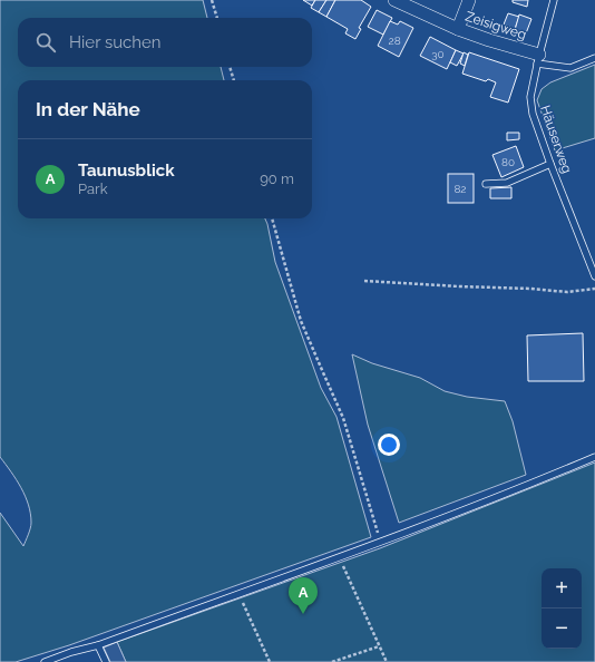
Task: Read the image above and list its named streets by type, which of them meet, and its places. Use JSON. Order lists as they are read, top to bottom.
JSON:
{
  "streets": {
    "street": ["Zeisigweg"],
    "lane": ["Häuserweg"]
  },
  "crossings": [
    ["Zeisigweg", "Häuserweg"]
  ],
  "house_numbers": [
    "28",
    "30",
    "80",
    "82"
  ],
  "page": {
    "search": "Hier suchen",
    "heading": "In der Nähe",
    "list": [
      {
        "mark": "A",
        "name": "Taunusblick",
        "note": "Park",
        "value": "90 m"
      }
    ],
    "map_buttons": ["+", "−"],
    "pins": "A"
  }
}
